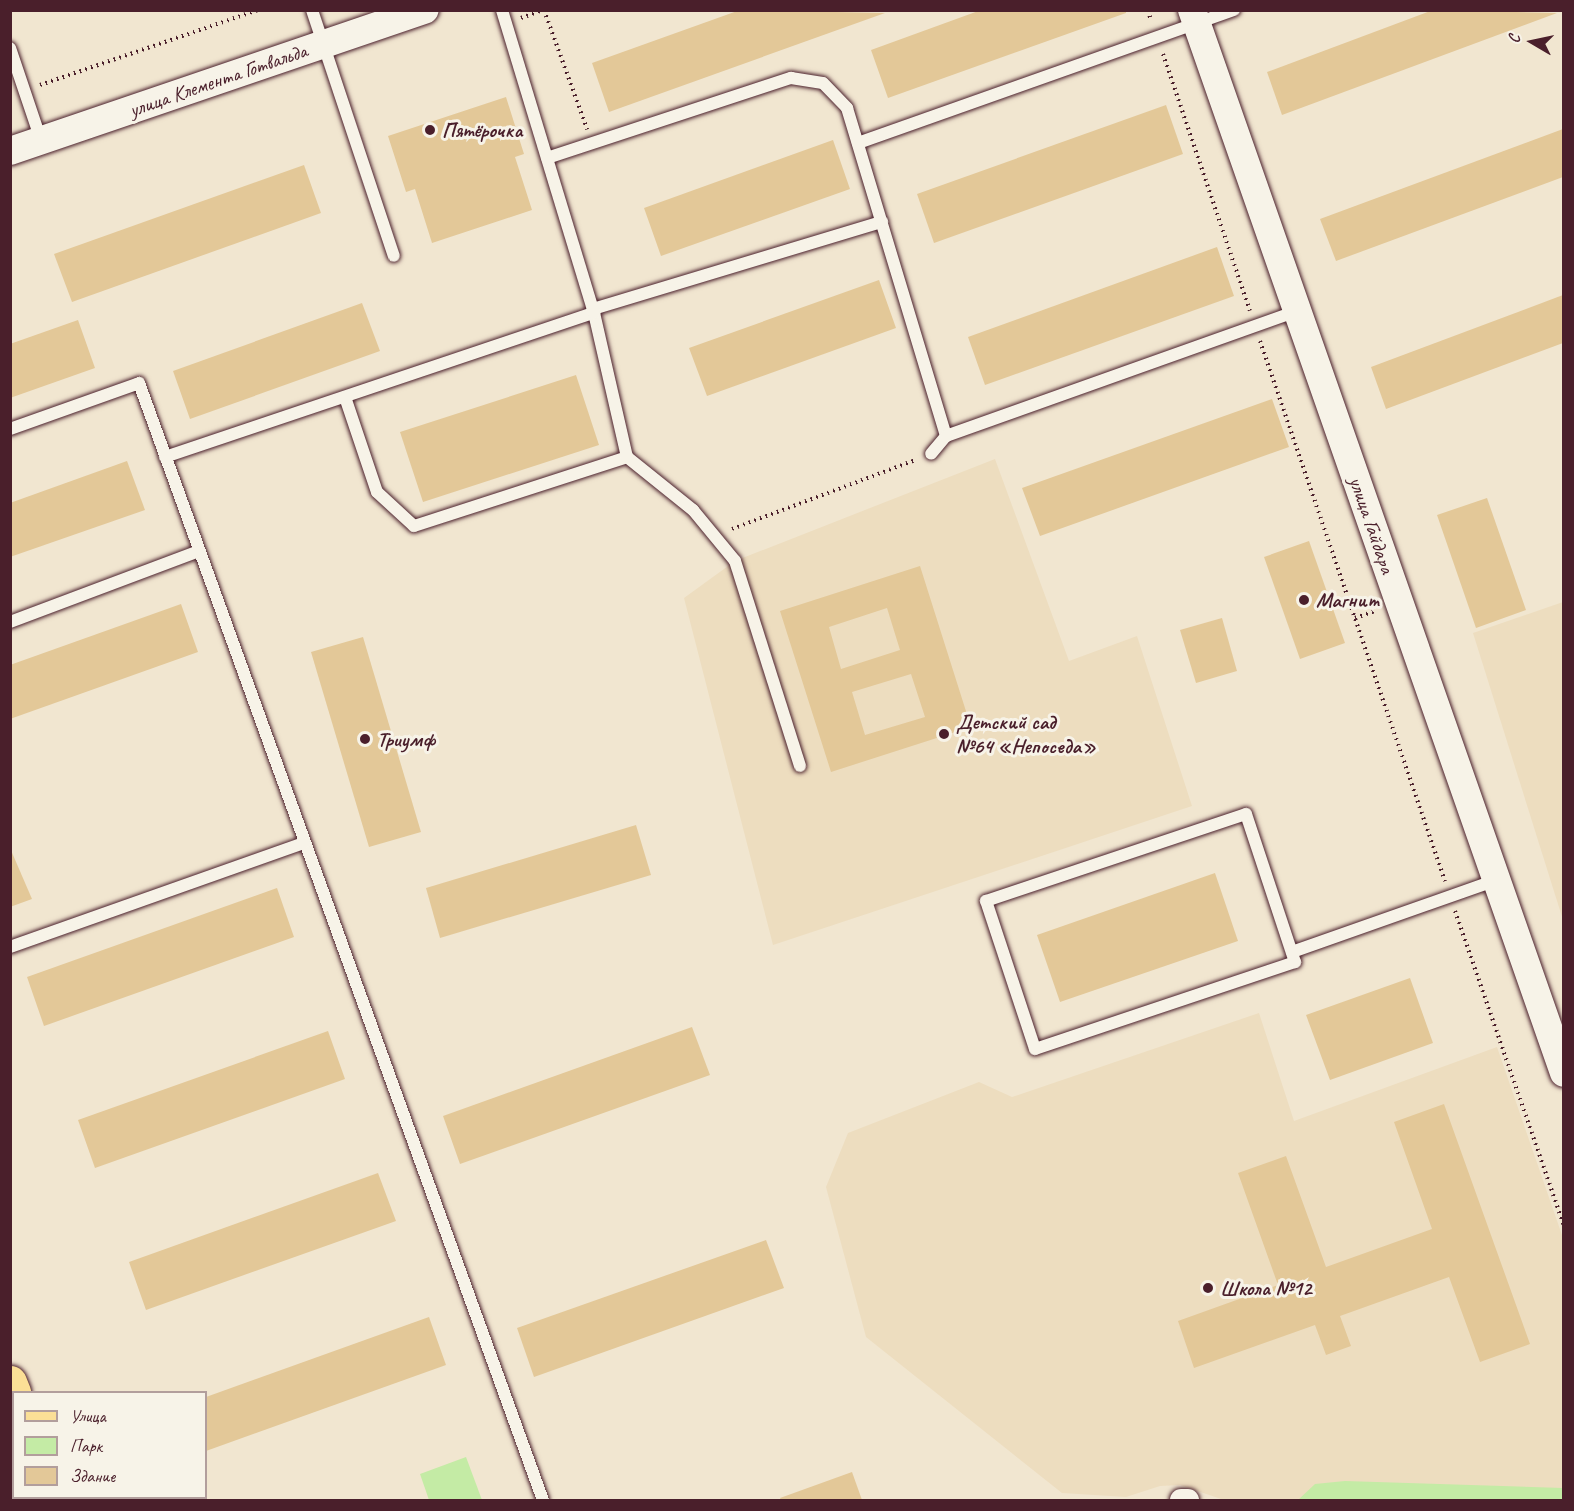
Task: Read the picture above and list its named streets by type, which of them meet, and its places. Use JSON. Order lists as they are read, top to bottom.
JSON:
{
  "streets": {
    "street": ["улица Клемента Готвальда", "улица Гайдара"]
  },
  "places": [
    "Пятёрочка",
    "Магнит",
    "Детский сад №64 «Непоседа»",
    "Триумф",
    "Школа №12"
  ],
  "legend": ["Улица", "Парк", "Здание"],
  "north": "left"
}
